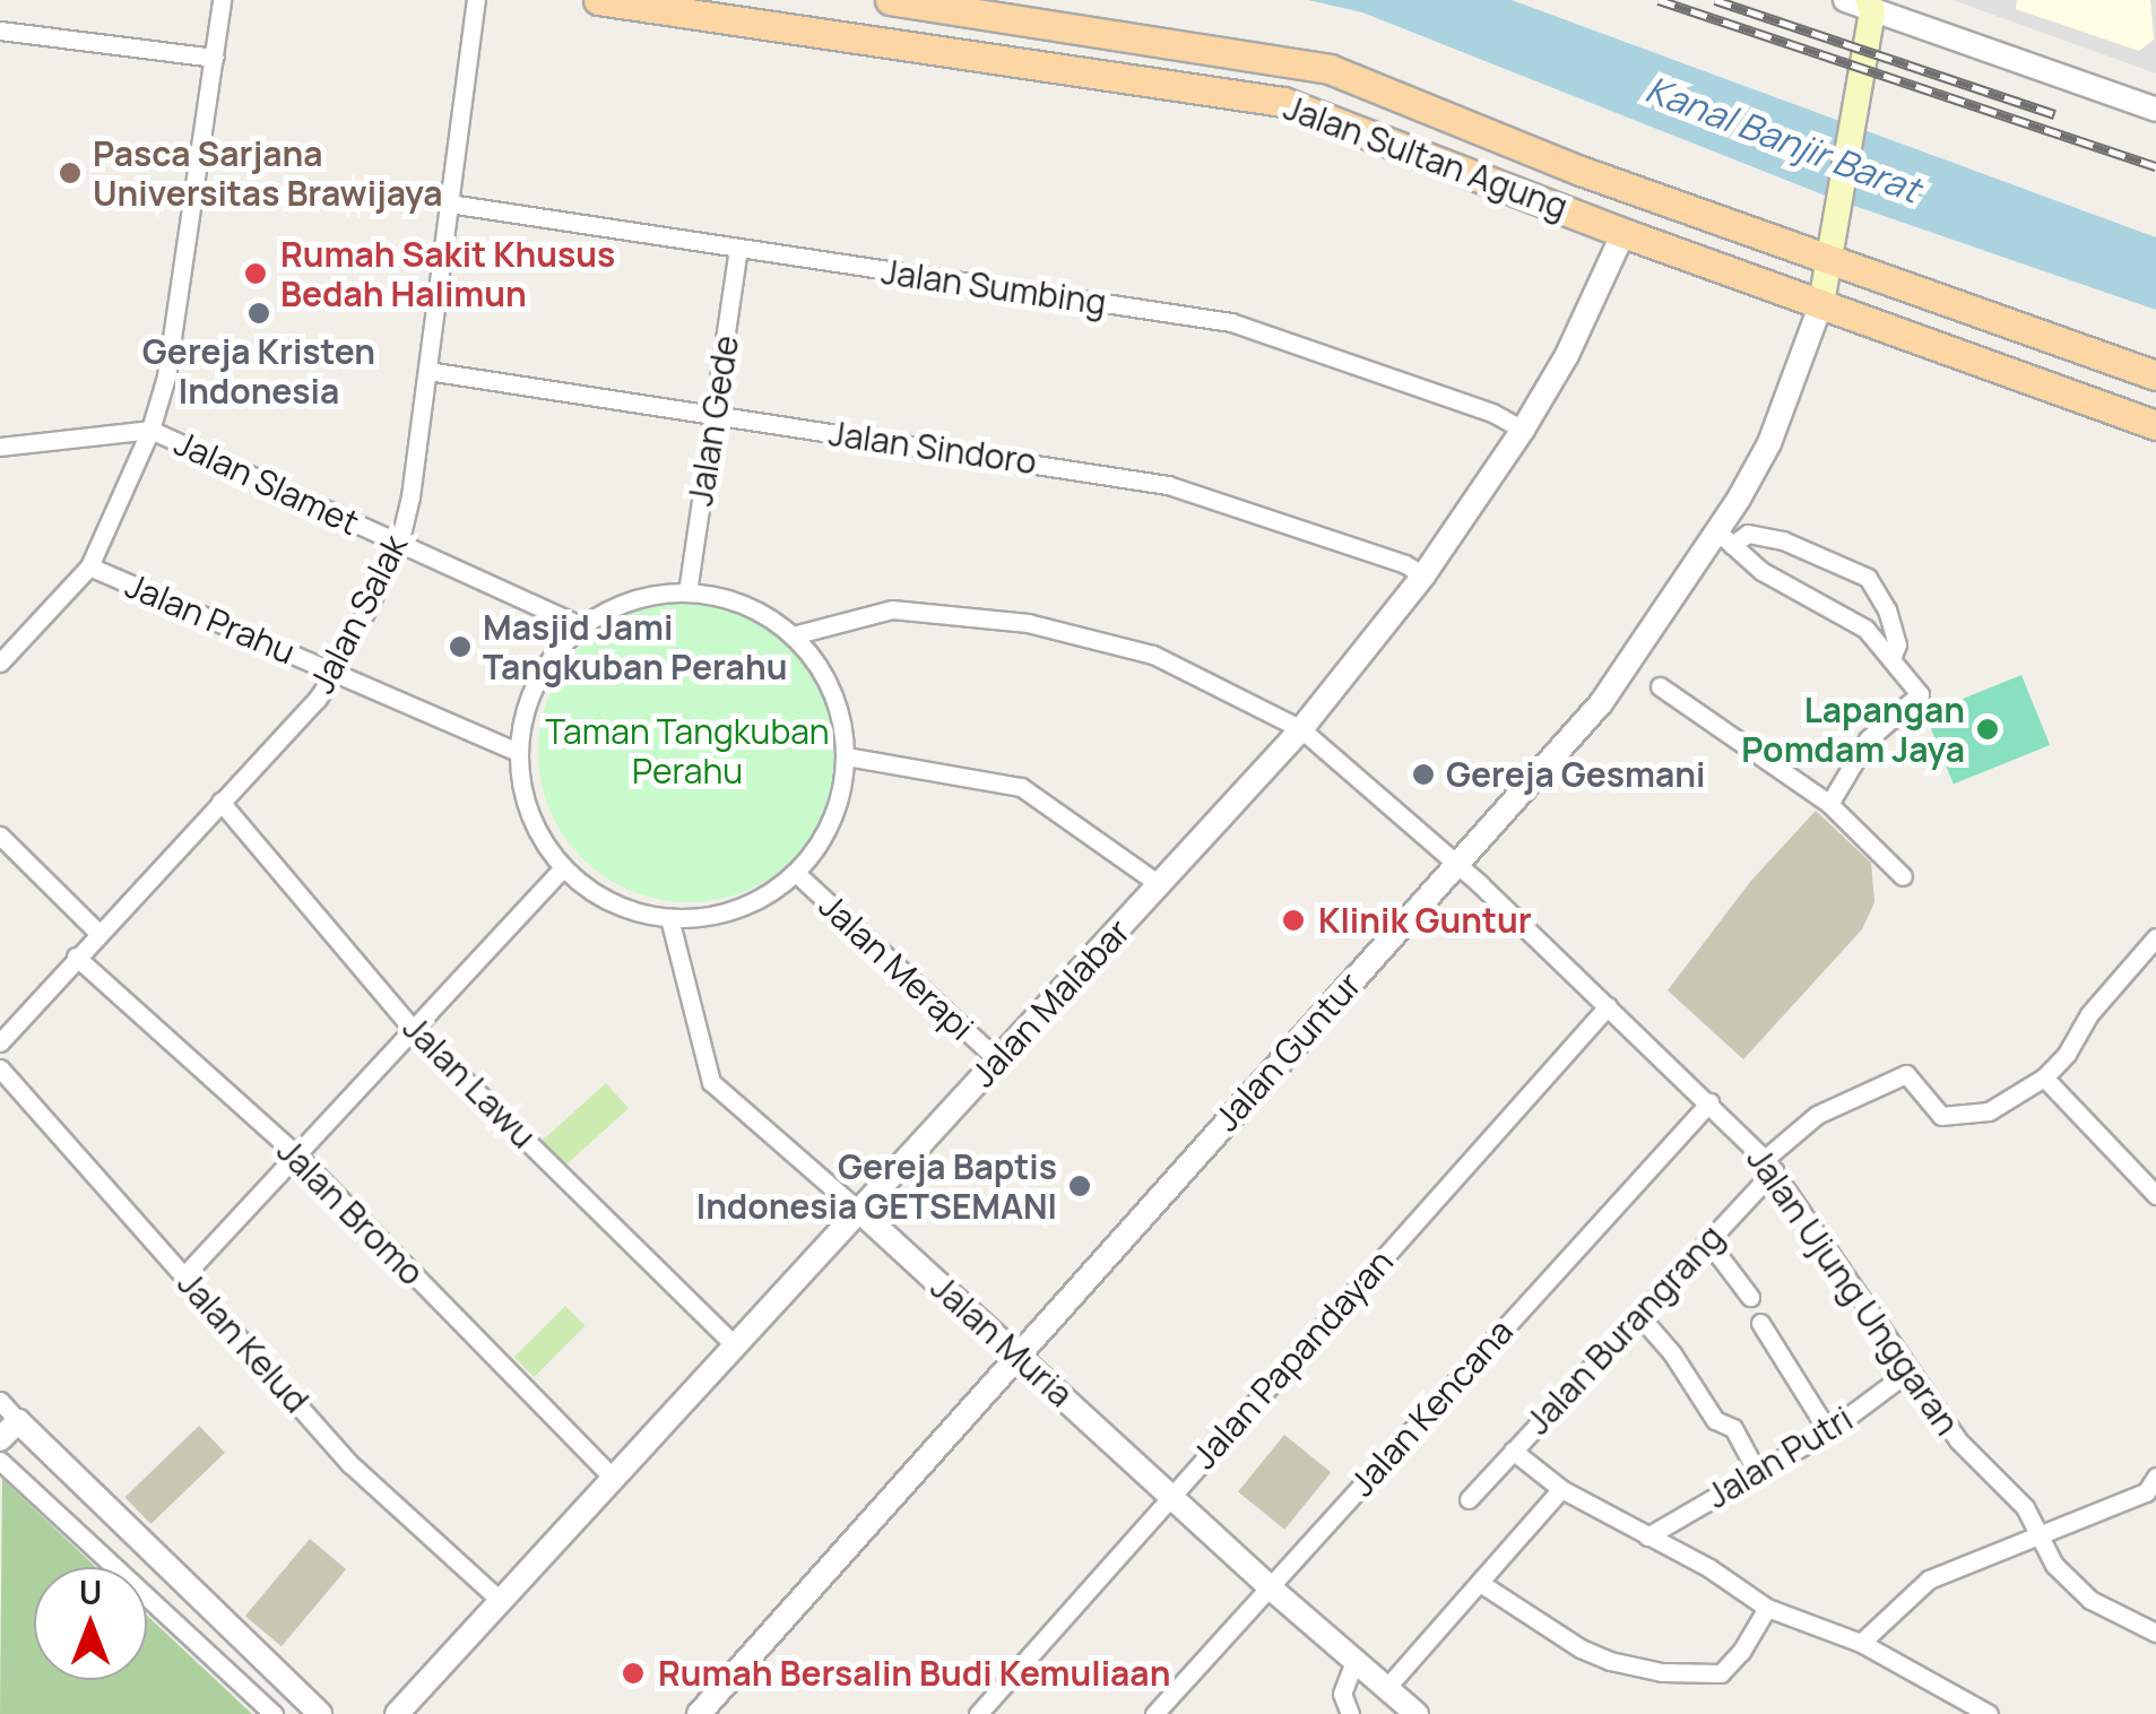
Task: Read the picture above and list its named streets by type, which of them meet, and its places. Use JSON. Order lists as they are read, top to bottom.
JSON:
{
  "streets": {
    "main road": ["Jalan Sultan Agung", "Jalan Guntur"],
    "street": [
      "Jalan Sumbing",
      "Jalan Gede",
      "Jalan Sindoro",
      "Jalan Slamet",
      "Jalan Salak",
      "Jalan Prahu",
      "Jalan Merapi",
      "Jalan Malabar",
      "Jalan Lawu",
      "Jalan Bromo",
      "Jalan Ujung Unggaran",
      "Jalan Burangrang",
      "Jalan Muria",
      "Jalan Kelud",
      "Jalan Papandayan",
      "Jalan Kencana",
      "Jalan Putri"
    ]
  },
  "crossings": [
    ["Jalan Sultan Agung", "Jalan Malabar"],
    ["Jalan Sultan Agung", "Jalan Guntur"],
    ["Jalan Sumbing", "Jalan Gede"],
    ["Jalan Sumbing", "Jalan Salak"],
    ["Jalan Sumbing", "Jalan Malabar"],
    ["Jalan Gede", "Jalan Sindoro"],
    ["Jalan Gede", "Jalan Slamet"],
    ["Jalan Gede", "Jalan Prahu"],
    ["Jalan Gede", "Jalan Merapi"],
    ["Jalan Gede", "Jalan Ujung Unggaran"],
    ["Jalan Gede", "Jalan Muria"],
    ["Jalan Sindoro", "Jalan Salak"],
    ["Jalan Sindoro", "Jalan Malabar"],
    ["Jalan Slamet", "Jalan Salak"],
    ["Jalan Slamet", "Jalan Prahu"],
    ["Jalan Slamet", "Jalan Merapi"],
    ["Jalan Slamet", "Jalan Ujung Unggaran"],
    ["Jalan Slamet", "Jalan Muria"],
    ["Jalan Salak", "Jalan Prahu"],
    ["Jalan Salak", "Jalan Lawu"],
    ["Jalan Salak", "Jalan Bromo"],
    ["Jalan Prahu", "Jalan Merapi"],
    ["Jalan Prahu", "Jalan Ujung Unggaran"],
    ["Jalan Prahu", "Jalan Muria"],
    ["Jalan Merapi", "Jalan Malabar"],
    ["Jalan Merapi", "Jalan Ujung Unggaran"],
    ["Jalan Merapi", "Jalan Muria"],
    ["Jalan Malabar", "Jalan Lawu"],
    ["Jalan Malabar", "Jalan Bromo"],
    ["Jalan Malabar", "Jalan Ujung Unggaran"],
    ["Jalan Malabar", "Jalan Muria"],
    ["Jalan Malabar", "Jalan Kelud"],
    ["Jalan Guntur", "Jalan Ujung Unggaran"],
    ["Jalan Guntur", "Jalan Muria"],
    ["Jalan Ujung Unggaran", "Jalan Burangrang"],
    ["Jalan Ujung Unggaran", "Jalan Muria"],
    ["Jalan Ujung Unggaran", "Jalan Papandayan"],
    ["Jalan Ujung Unggaran", "Jalan Kencana"],
    ["Jalan Ujung Unggaran", "Jalan Putri"],
    ["Jalan Burangrang", "Jalan Muria"],
    ["Jalan Burangrang", "Jalan Putri"],
    ["Jalan Muria", "Jalan Papandayan"],
    ["Jalan Muria", "Jalan Kencana"]
  ],
  "water": ["Kanal Banjir Barat"],
  "parks": ["Taman Tangkuban Perahu"],
  "places": [
    "Pasca Sarjana Universitas Brawijaya",
    "Rumah Sakit Khusus Bedah Halimun",
    "Gereja Kristen Indonesia",
    "Masjid Jami Tangkuban Perahu",
    "Lapangan Pomdam Jaya",
    "Gereja Gesmani",
    "Klinik Guntur",
    "Gereja Baptis Indonesia GETSEMANI",
    "Rumah Bersalin Budi Kemuliaan"
  ],
  "north": "top"
}
